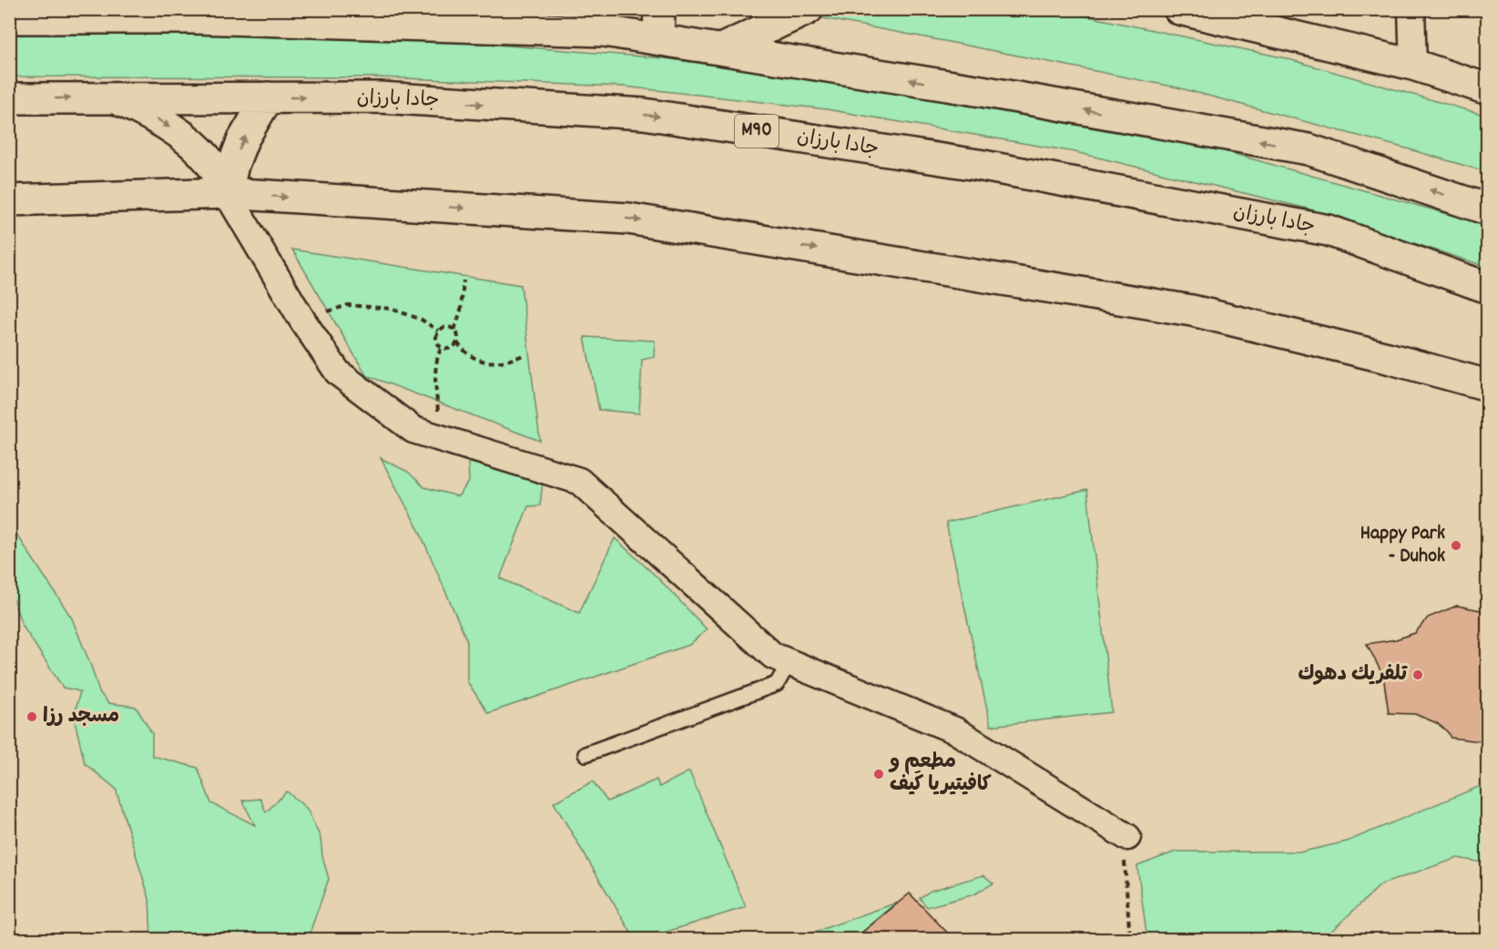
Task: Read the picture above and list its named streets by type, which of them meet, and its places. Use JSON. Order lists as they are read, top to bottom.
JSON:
{
  "streets": {
    "main road": ["جادا بارزان", "M90"]
  },
  "places": [
    "Happy Park - Duhok",
    "تلفريك دهوك",
    "مسجد رزا",
    "مطعم و كافيتيريا كَيف"
  ]
}
